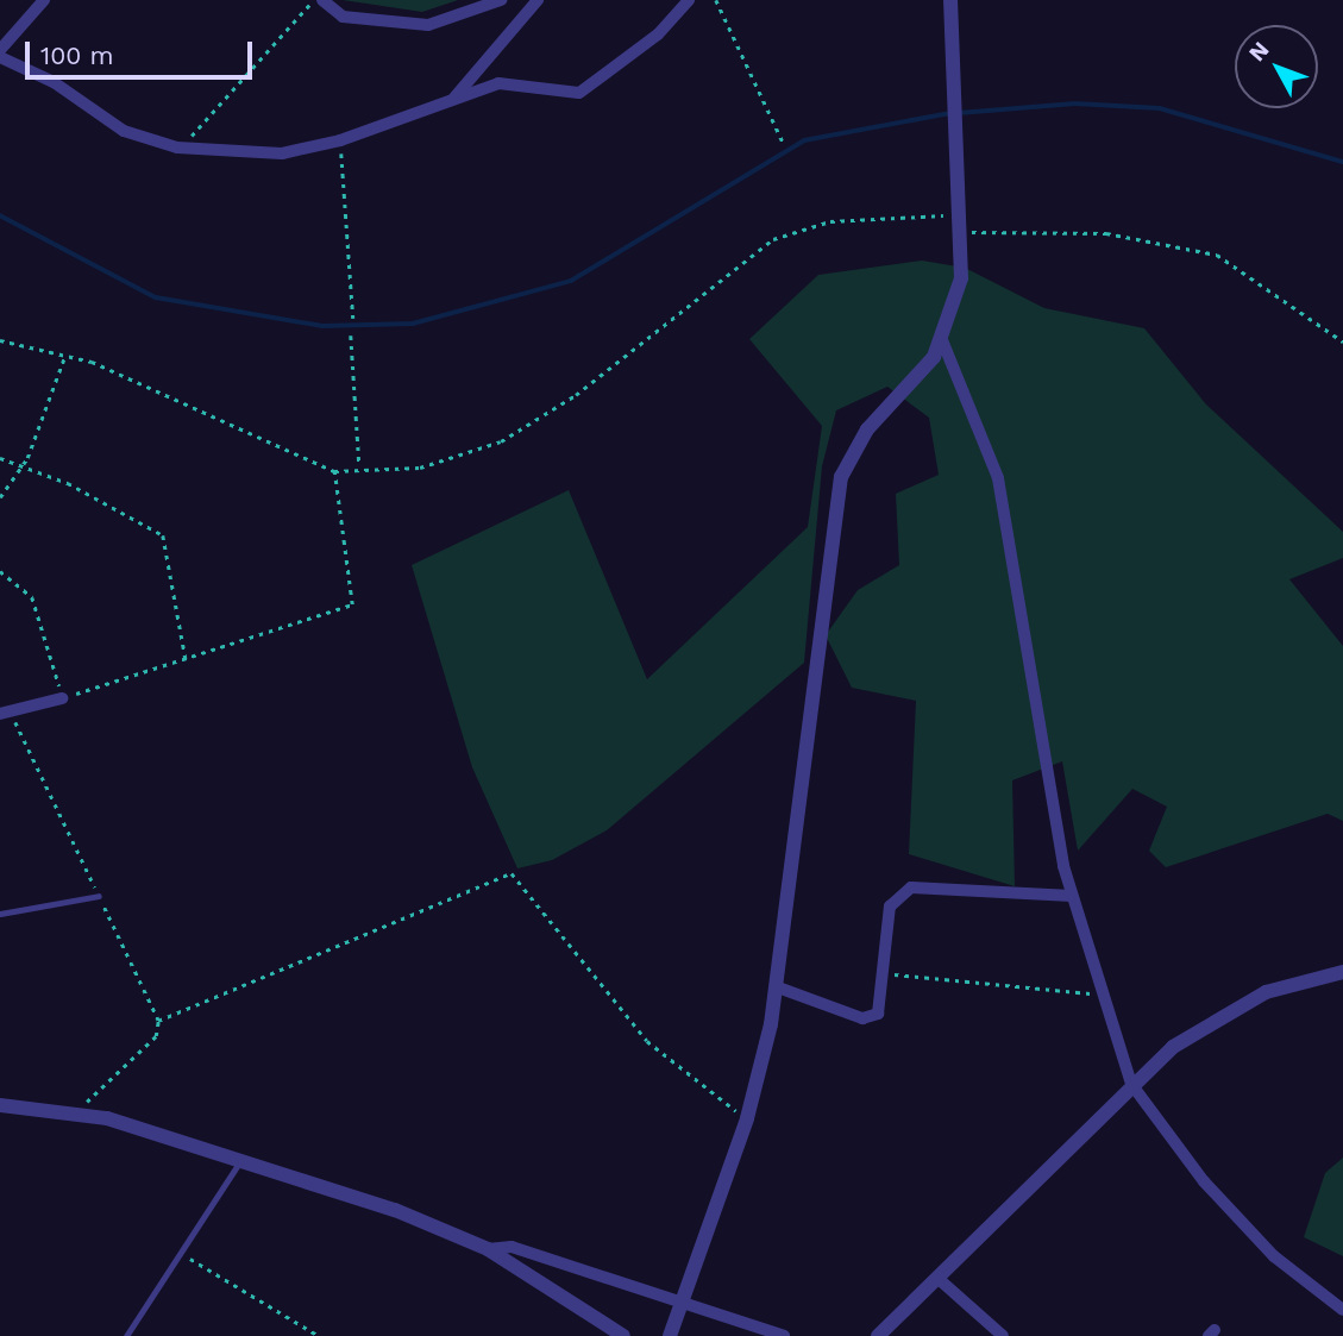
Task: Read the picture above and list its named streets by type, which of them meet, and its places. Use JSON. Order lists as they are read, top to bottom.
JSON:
{
  "scale_bar": "100 m",
  "north": "top left"
}
